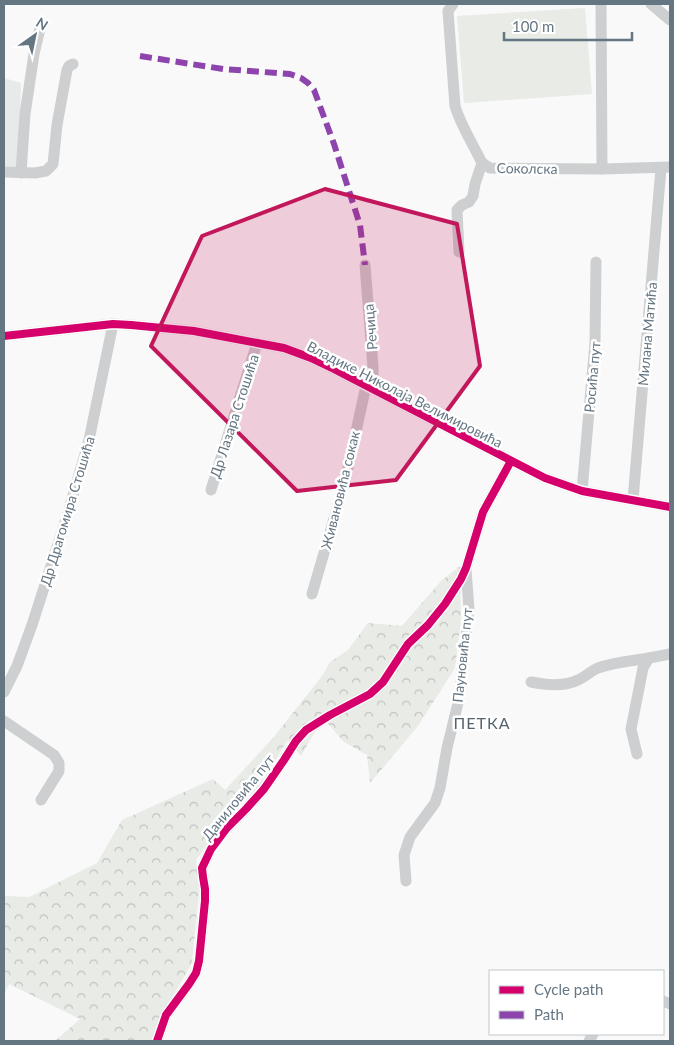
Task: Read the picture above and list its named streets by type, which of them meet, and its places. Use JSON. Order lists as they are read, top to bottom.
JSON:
{
  "streets": {
    "street": [
      "Соколска",
      "Речица",
      "Милана Матића",
      "Росића пут",
      "Владике Николаја Велимировића",
      "Др Лазара Стошића",
      "Живановића сокак",
      "Др Драгомира Стошића",
      "Пауновића пут",
      "Даниловића пут"
    ]
  },
  "crossings": [
    ["Соколска", "Милана Матића"],
    ["Речица", "Владике Николаја Велимировића"],
    ["Речица", "Живановића сокак"],
    ["Милана Матића", "Владике Николаја Велимировића"],
    ["Росића пут", "Владике Николаја Велимировића"],
    ["Владике Николаја Велимировића", "Др Лазара Стошића"],
    ["Владике Николаја Велимировића", "Живановића сокак"],
    ["Владике Николаја Велимировића", "Др Драгомира Стошића"],
    ["Владике Николаја Велимировића", "Даниловића пут"],
    ["Пауновића пут", "Даниловића пут"]
  ],
  "districts": ["ПЕТКА"],
  "legend": ["Cycle path", "Path"],
  "scale_bar": "100 m",
  "north": "top right"
}
